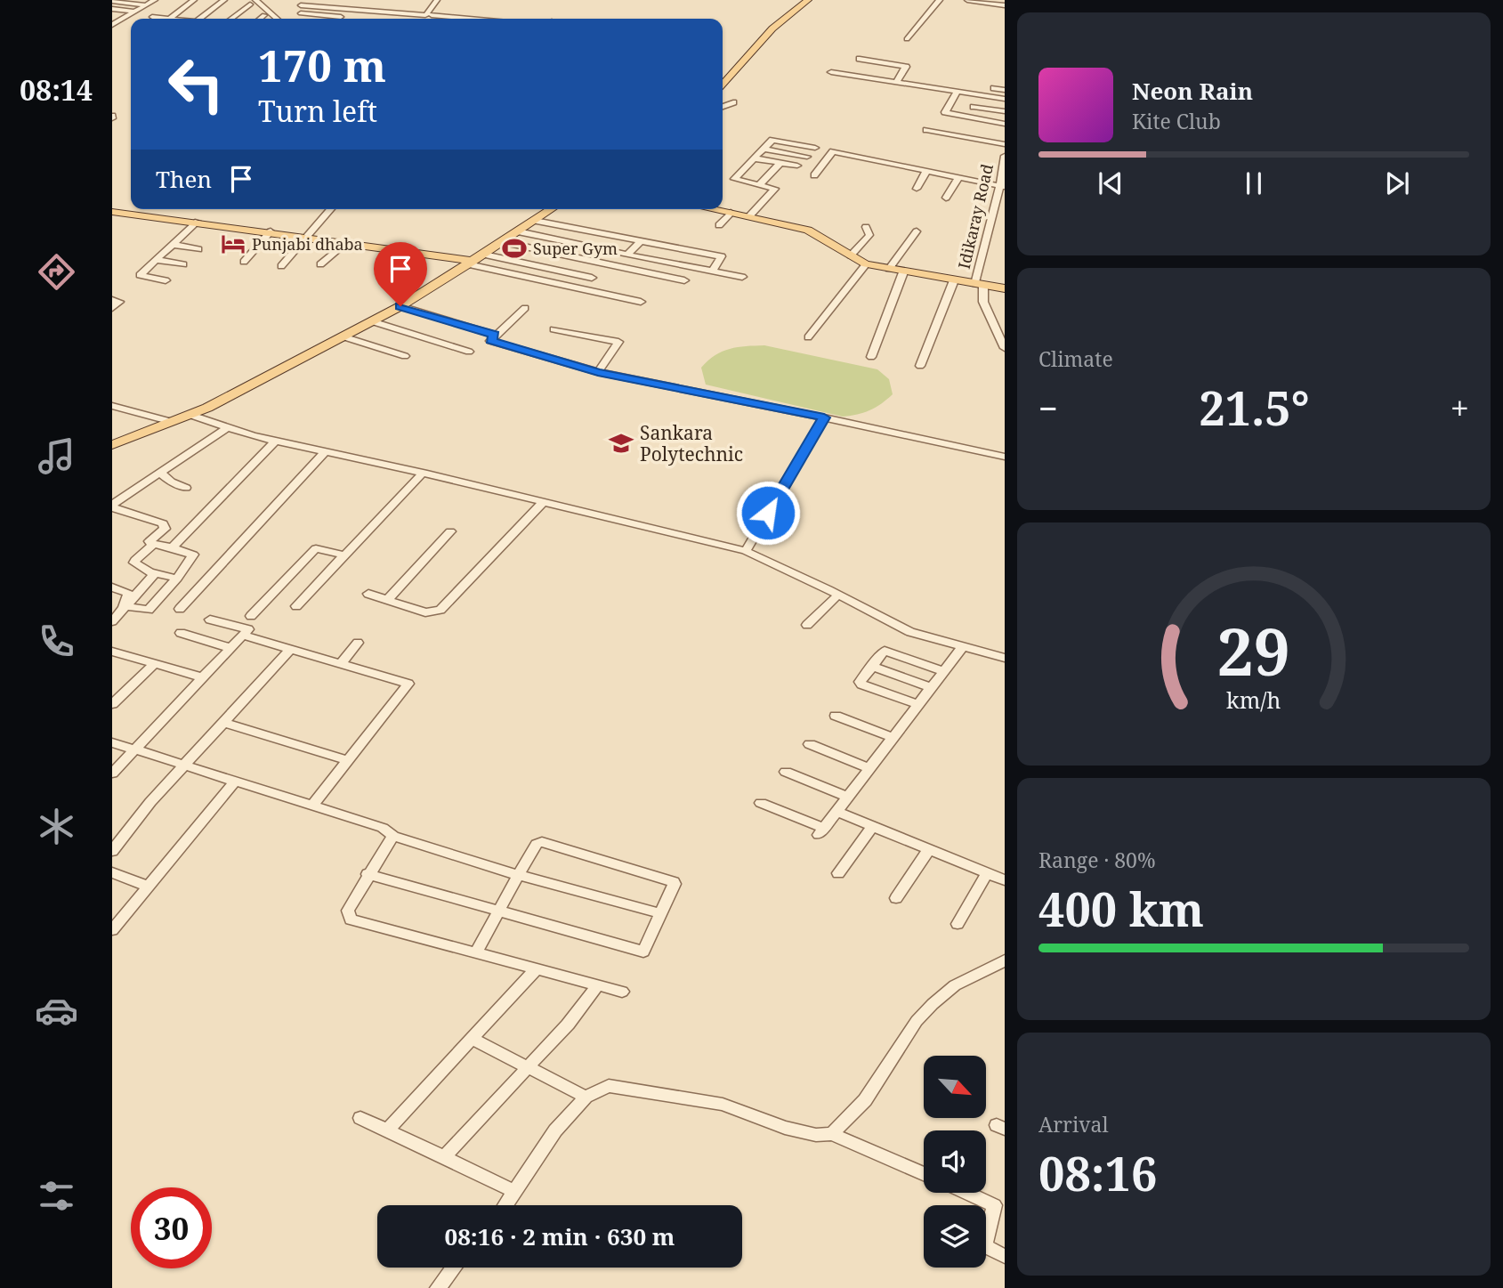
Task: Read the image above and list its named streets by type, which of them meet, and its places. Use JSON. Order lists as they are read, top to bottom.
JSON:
{
  "streets": {
    "street": ["Idikaray Road"]
  },
  "places": {
    "hotel": ["Punjabi dhaba"],
    "sports": ["Super Gym"],
    "school or university": ["Sankara Polytechnic"]
  },
  "north": "bottom right",
  "page": {
    "tabs": "08:14",
    "turn": ["170 m", "Turn left"],
    "song": ["Neon Rain", "Kite Club"],
    "then": "Then",
    "tile": [
      "Climate",
      ["Range · 80%", "400 km"],
      ["Arrival", "08:16"]
    ],
    "heat": ["−", "21.5°", "+"],
    "limit": "30",
    "trip": "08:16 · 2 min · 630 m",
    "gauge": ["29", "km/h"]
  }
}
